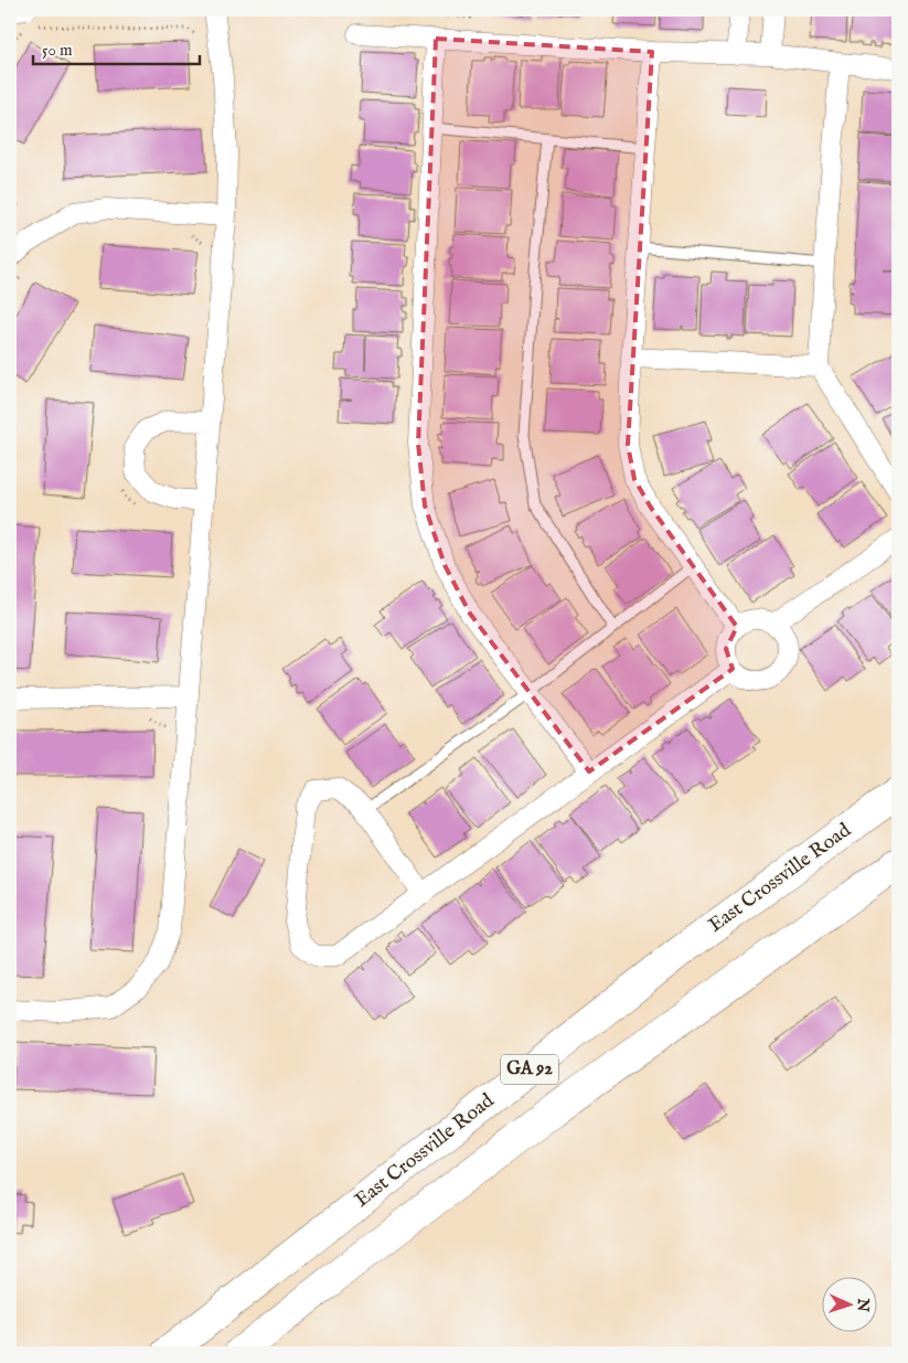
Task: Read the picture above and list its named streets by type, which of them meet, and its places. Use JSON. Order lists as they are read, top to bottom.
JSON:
{
  "streets": {
    "main road": ["East Crossville Road", "GA 92"]
  },
  "scale_bar": "50 m",
  "north": "right"
}
